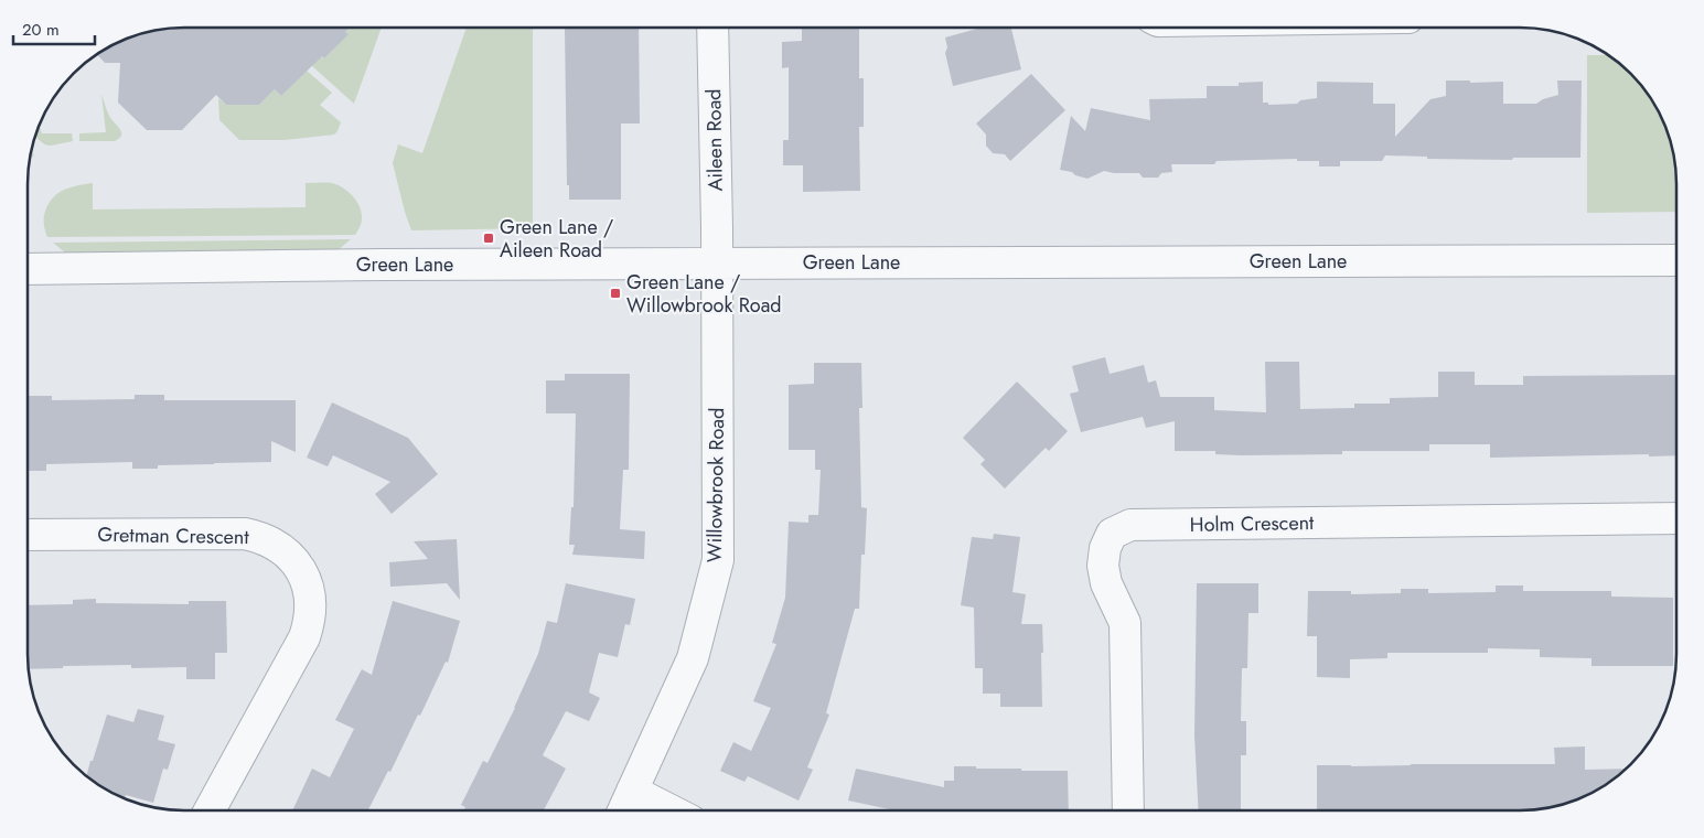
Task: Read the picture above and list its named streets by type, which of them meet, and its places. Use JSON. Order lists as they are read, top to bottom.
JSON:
{
  "streets": {
    "street": [
      "Aileen Road",
      "Green Lane",
      "Willowbrook Road",
      "Holm Crescent",
      "Gretman Crescent"
    ]
  },
  "crossings": [
    ["Aileen Road", "Green Lane"],
    ["Aileen Road", "Willowbrook Road"],
    ["Green Lane", "Willowbrook Road"]
  ],
  "places": {
    "transit": ["Green Lane / Aileen Road", "Green Lane / Willowbrook Road"]
  },
  "scale_bar": "20 m"
}
